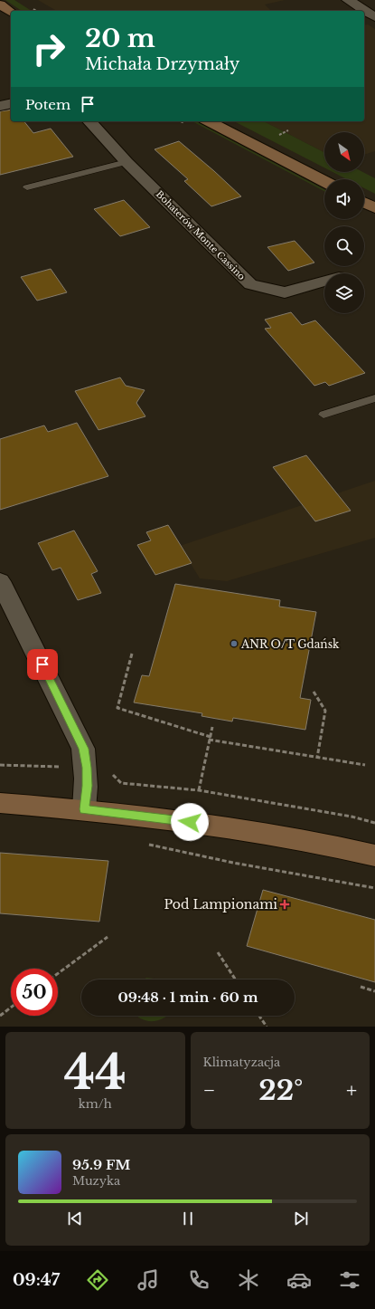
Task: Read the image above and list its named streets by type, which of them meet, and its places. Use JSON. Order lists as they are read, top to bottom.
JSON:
{
  "streets": {
    "street": ["Bohaterów Monte Cassino"]
  },
  "places": {
    "other": ["ANR O/T Gdańsk"],
    "health": ["Pod Lampionami"]
  },
  "north": "bottom right",
  "page": {
    "turn": ["20 m", "Michała Drzymały"],
    "then": "Potem",
    "limit": "50",
    "trip": "09:48 · 1 min · 60 m",
    "tile": [
      ["44", "km/h"],
      "Klimatyzacja"
    ],
    "heat": ["−", "22°", "+"],
    "song": ["95.9 FM", "Muzyka"],
    "tabs": "09:47"
  }
}
